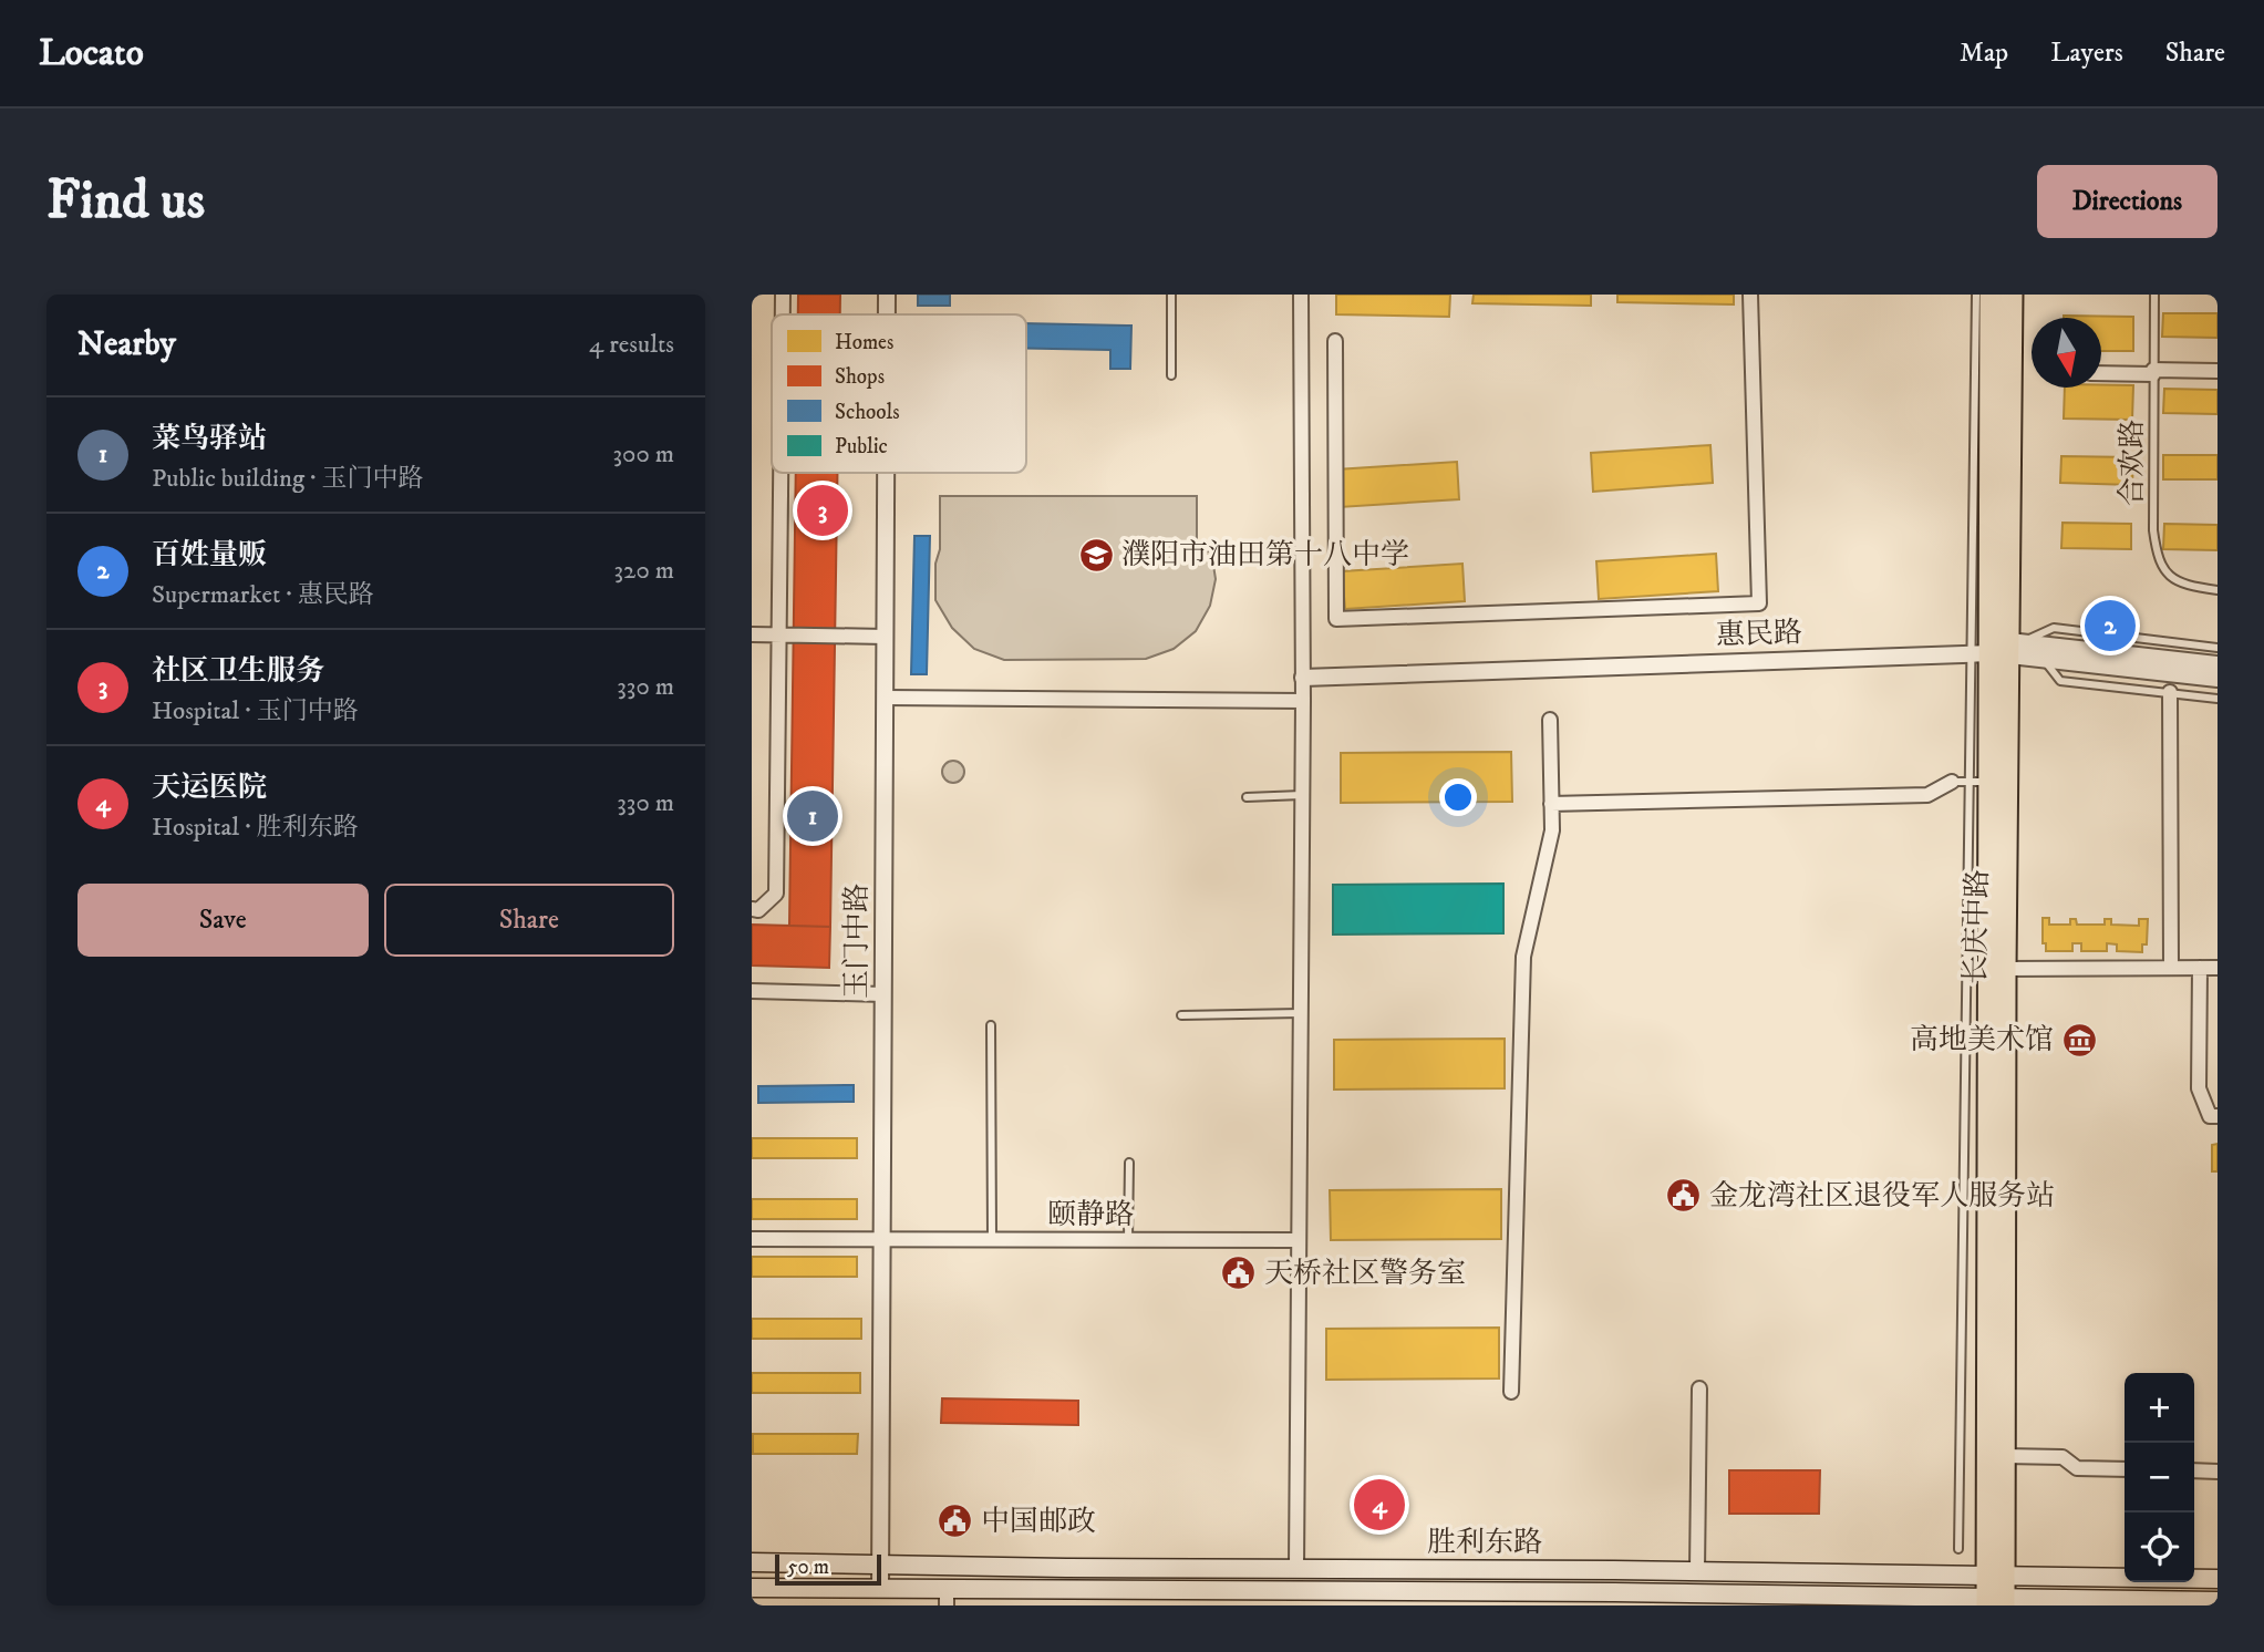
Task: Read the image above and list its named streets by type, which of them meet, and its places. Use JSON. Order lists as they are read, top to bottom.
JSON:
{
  "streets": {
    "main road": ["长庆中路", "胜利东路"],
    "street": ["惠民路", "玉门中路", "颐静路"],
    "lane": ["合欢路"]
  },
  "crossings": [
    ["惠民路", "长庆中路"],
    ["长庆中路", "胜利东路"],
    ["玉门中路", "颐静路"],
    ["玉门中路", "胜利东路"]
  ],
  "places": {
    "school or university": ["濮阳市油田第十八中学"],
    "museum": ["高地美术馆"],
    "public building": ["金龙湾社区退役军人服务站", "天桥社区警务室", "中国邮政"]
  },
  "legend": [
    "Homes",
    "Shops",
    "Schools",
    "Public"
  ],
  "scale_bar": "50 m",
  "north": "bottom",
  "page": {
    "header": "Locato",
    "nav": ["Map", "Layers", "Share"],
    "buttons": [
      "Directions",
      ["Save", "Share"]
    ],
    "title": "Find us",
    "heading": ["Nearby", "4 results"],
    "list": [
      {
        "mark": "1",
        "name": "菜鸟驿站",
        "note": "Public building · 玉门中路",
        "value": "300 m"
      },
      {
        "mark": "2",
        "name": "百姓量贩",
        "note": "Supermarket · 惠民路",
        "value": "320 m"
      },
      {
        "mark": "3",
        "name": "社区卫生服务",
        "note": "Hospital · 玉门中路",
        "value": "330 m"
      },
      {
        "mark": "4",
        "name": "天运医院",
        "note": "Hospital · 胜利东路",
        "value": "330 m"
      }
    ],
    "pins": [
      "3",
      "2",
      "1",
      "4"
    ],
    "map_buttons": ["+", "−"],
    "scale": "50 m"
  }
}
